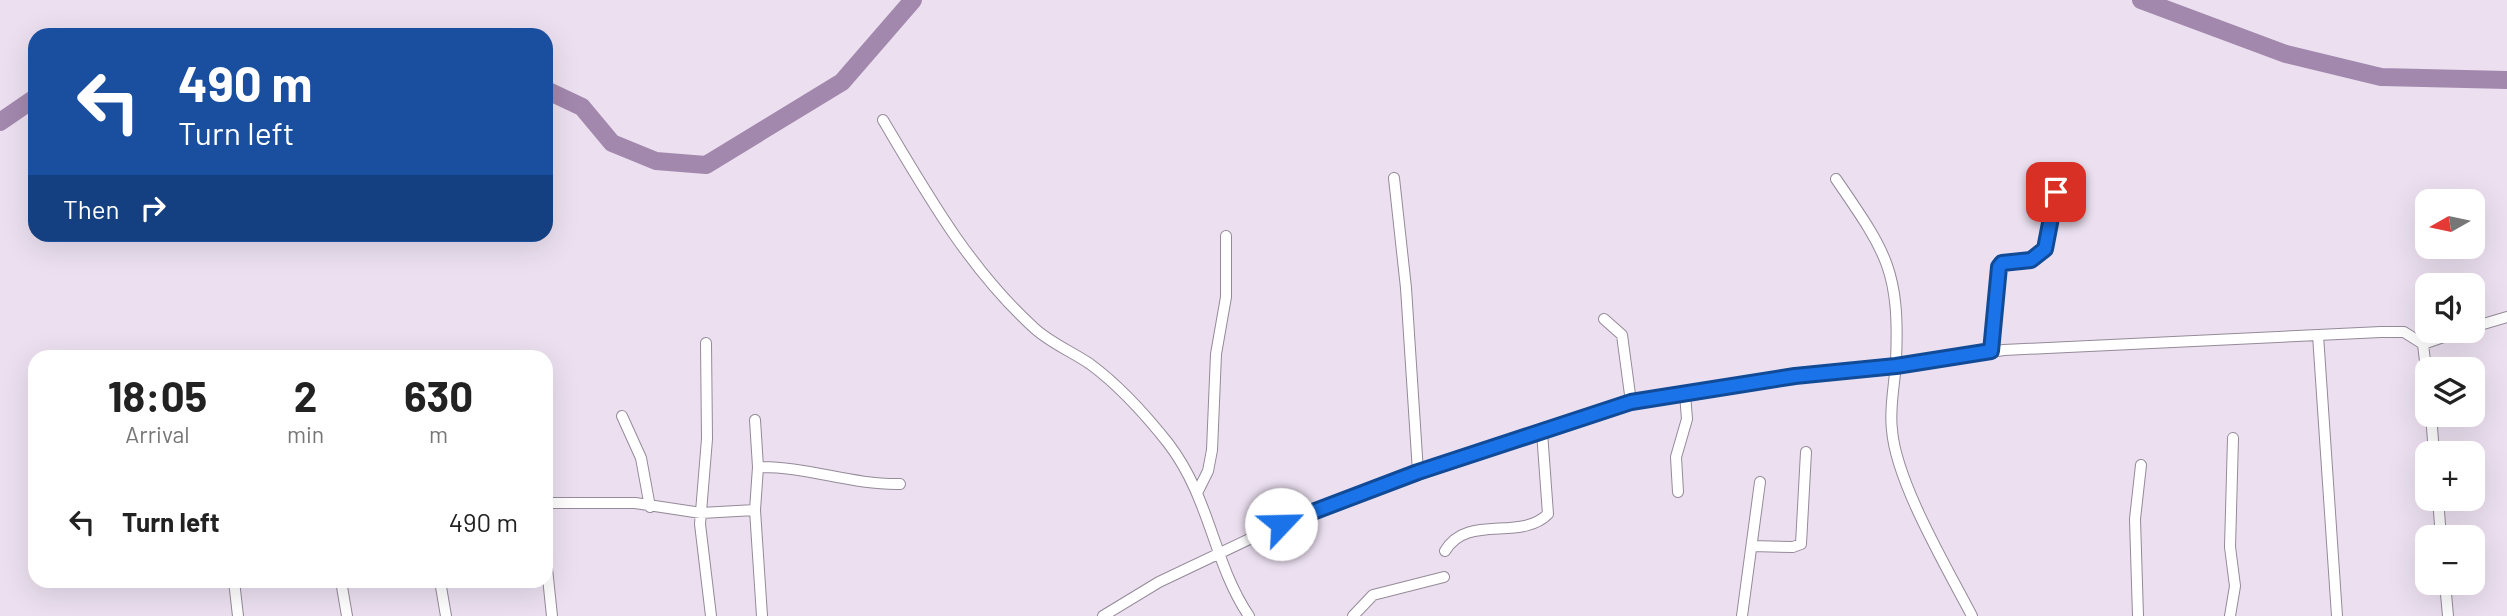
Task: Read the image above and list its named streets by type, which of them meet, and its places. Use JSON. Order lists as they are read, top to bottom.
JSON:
{
  "north": "left",
  "page": {
    "turn": ["490 m", "Turn left"],
    "then": "Then",
    "map_buttons": ["+", "−"],
    "eta": [
      "18:05",
      "Arrival",
      "2",
      "min",
      "630",
      "m"
    ],
    "list": [
      {
        "name": "Turn left",
        "value": "490 m"
      }
    ]
  }
}
